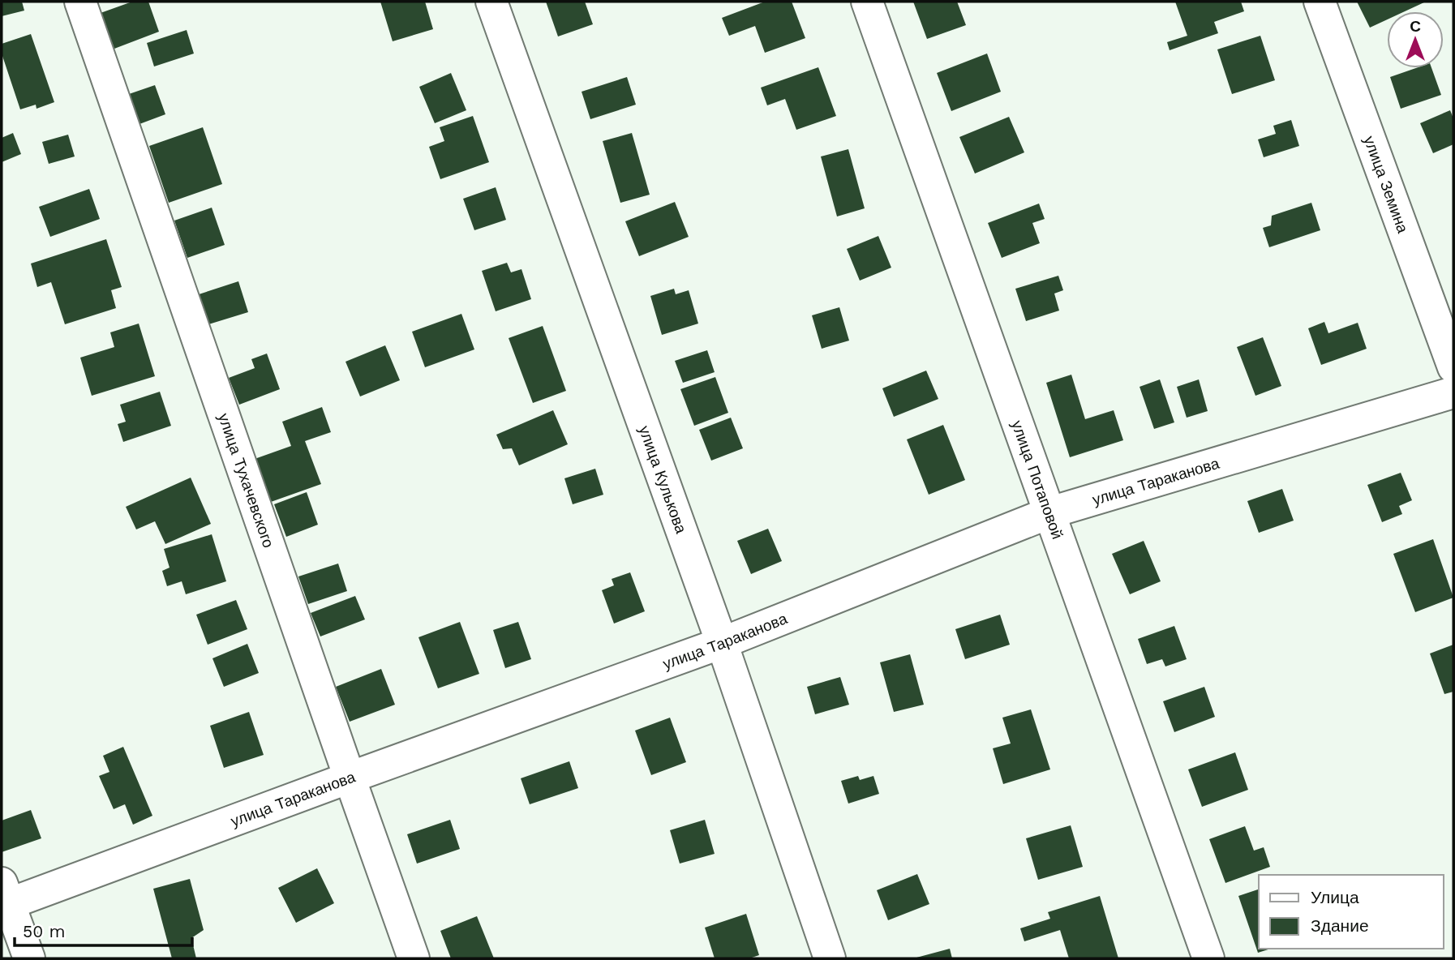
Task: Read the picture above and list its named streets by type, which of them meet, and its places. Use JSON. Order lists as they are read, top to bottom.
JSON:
{
  "streets": {
    "street": [
      "улица Земина",
      "улица Кулькова",
      "улица Тухачевского",
      "улица Потаповой",
      "улица Тараканова"
    ]
  },
  "crossings": [
    ["улица Кулькова", "улица Тараканова"],
    ["улица Тухачевского", "улица Тараканова"],
    ["улица Потаповой", "улица Тараканова"]
  ],
  "legend": ["Улица", "Здание"],
  "scale_bar": "50 m",
  "north": "top"
}
